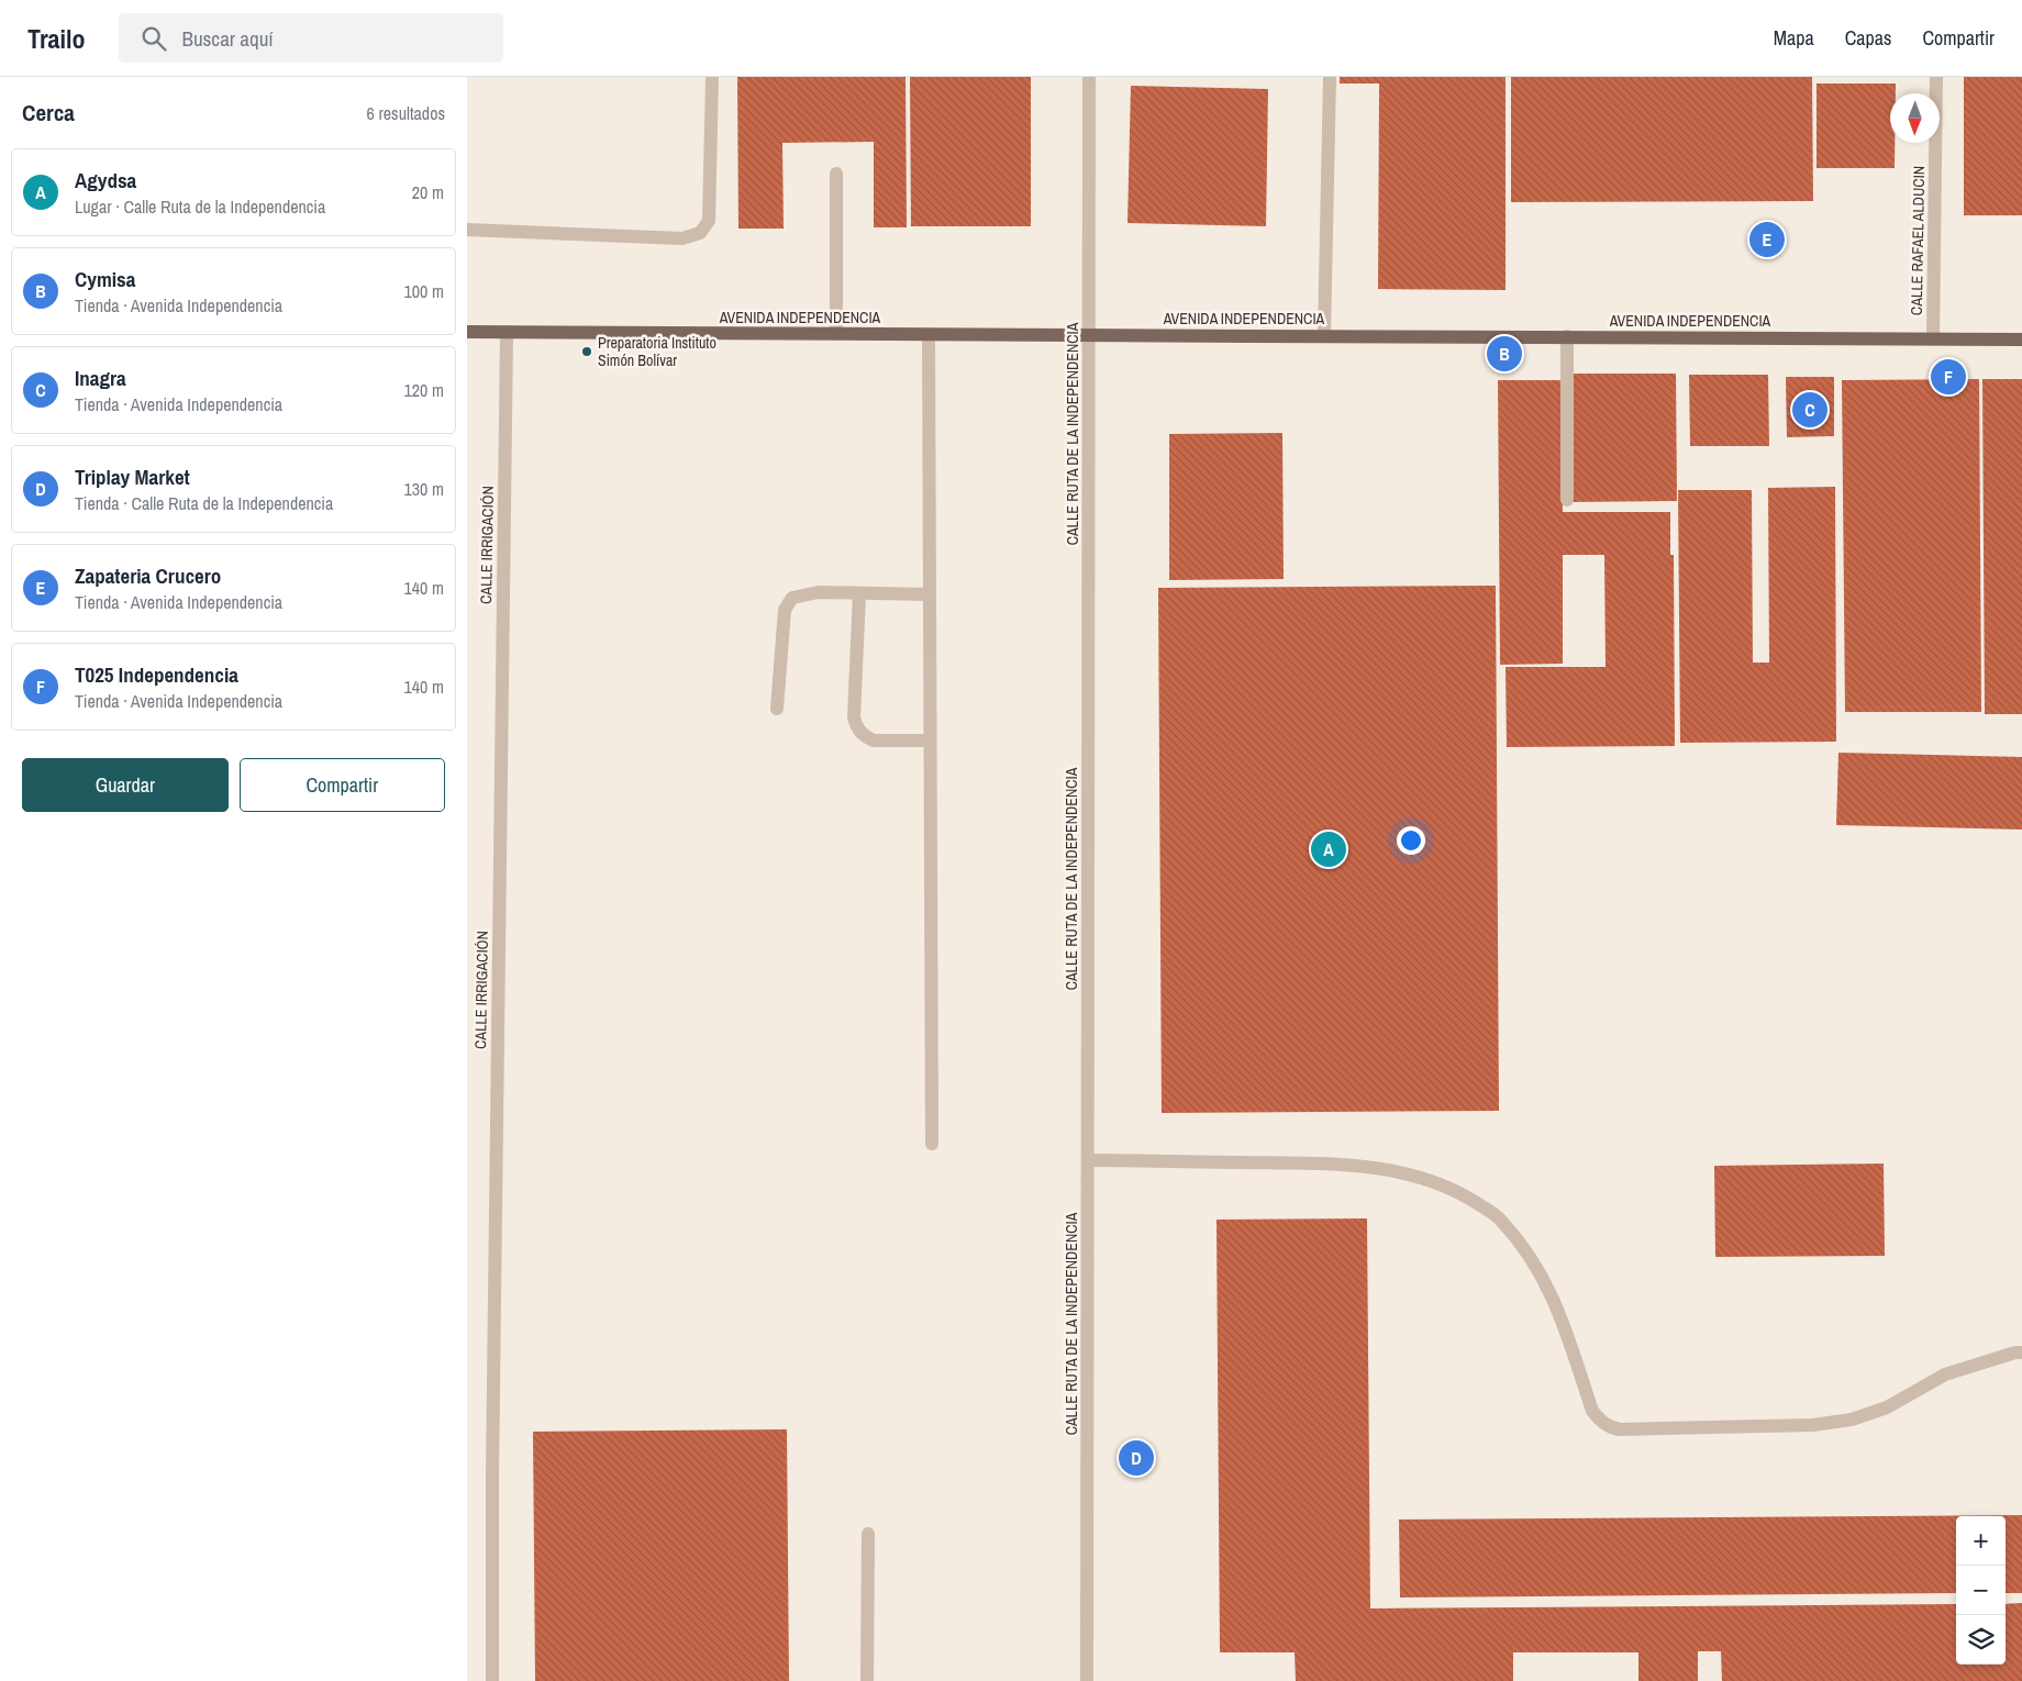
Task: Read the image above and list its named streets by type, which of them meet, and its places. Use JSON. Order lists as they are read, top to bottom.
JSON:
{
  "streets": {
    "main road": ["AVENIDA INDEPENDENCIA"],
    "street": ["CALLE RAFAEL ALDUCIN", "CALLE RUTA DE LA INDEPENDENCIA", "CALLE IRRIGACIÓN"]
  },
  "crossings": [
    ["CALLE RAFAEL ALDUCIN", "AVENIDA INDEPENDENCIA"],
    ["AVENIDA INDEPENDENCIA", "CALLE RUTA DE LA INDEPENDENCIA"],
    ["AVENIDA INDEPENDENCIA", "CALLE IRRIGACIÓN"]
  ],
  "places": ["Preparatoria Instituto Simón Bolívar"],
  "north": "bottom",
  "page": {
    "header": "Trailo",
    "search": "Buscar aquí",
    "nav": ["Mapa", "Capas", "Compartir"],
    "heading": ["Cerca", "6 resultados"],
    "list": [
      {
        "mark": "A",
        "name": "Agydsa",
        "note": "Lugar · Calle Ruta de la Independencia",
        "value": "20 m"
      },
      {
        "mark": "B",
        "name": "Cymisa",
        "note": "Tienda · Avenida Independencia",
        "value": "100 m"
      },
      {
        "mark": "C",
        "name": "Inagra",
        "note": "Tienda · Avenida Independencia",
        "value": "120 m"
      },
      {
        "mark": "D",
        "name": "Triplay Market",
        "note": "Tienda · Calle Ruta de la Independencia",
        "value": "130 m"
      },
      {
        "mark": "E",
        "name": "Zapateria Crucero",
        "note": "Tienda · Avenida Independencia",
        "value": "140 m"
      },
      {
        "mark": "F",
        "name": "T025 Independencia",
        "note": "Tienda · Avenida Independencia",
        "value": "140 m"
      }
    ],
    "pins": [
      "E",
      "B",
      "F",
      "C",
      "A",
      "D"
    ],
    "buttons": ["Guardar", "Compartir"],
    "map_buttons": ["+", "−"]
  }
}
